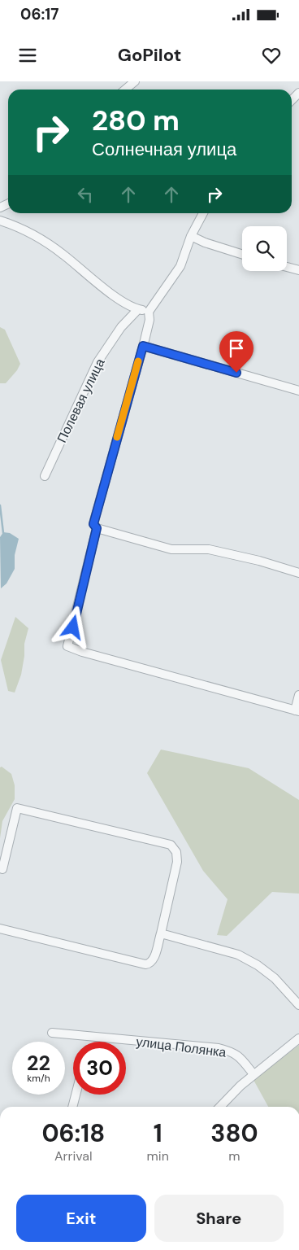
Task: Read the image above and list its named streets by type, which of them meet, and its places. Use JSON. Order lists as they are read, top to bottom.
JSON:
{
  "streets": {
    "street": ["Полевая улица", "улица Полянка"]
  },
  "page": {
    "status": "06:17",
    "header": "GoPilot",
    "turn": ["280 m", "Солнечная улица"],
    "speed": "22 km/h",
    "limit": "30",
    "eta": [
      "06:18",
      "Arrival",
      "1",
      "min",
      "380",
      "m"
    ],
    "buttons": ["Exit", "Share"]
  }
}
